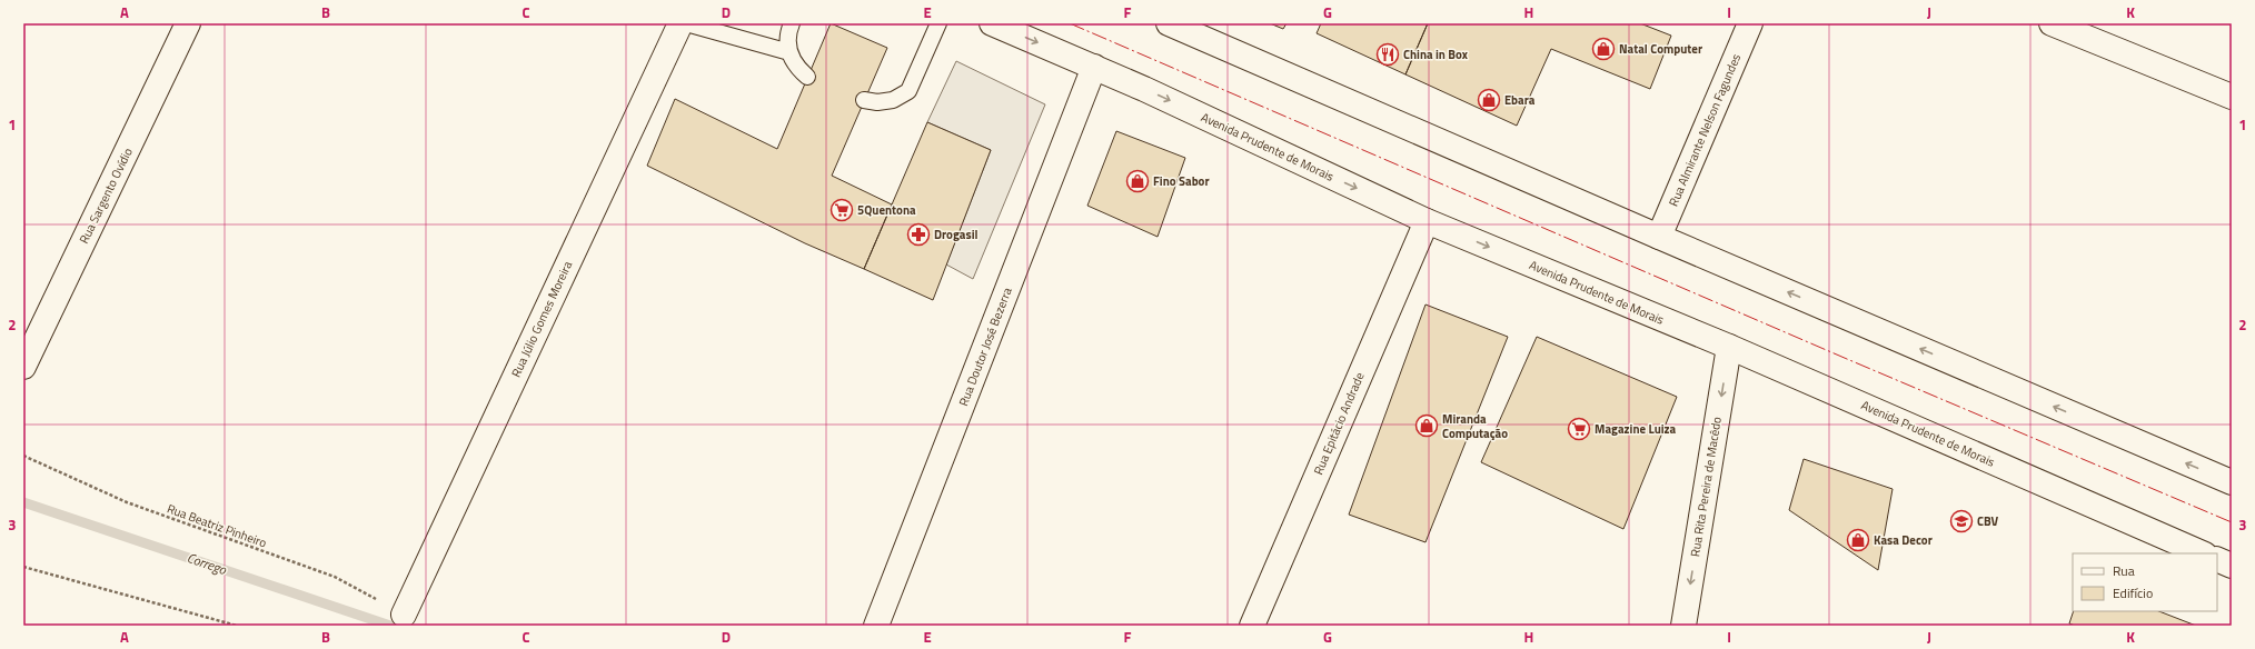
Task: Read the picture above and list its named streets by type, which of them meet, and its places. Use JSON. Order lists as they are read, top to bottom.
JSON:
{
  "streets": {
    "street": [
      "Rua Almirante Nelson Fagundes",
      "Avenida Prudente de Morais",
      "Rua Sargento Ovídio",
      "Rua Júlio Gomes Moreira",
      "Rua Doutor José Bezerra",
      "Rua Epitácio Andrade",
      "Rua Rita Pereira de Macêdo"
    ],
    "path": ["Rua Beatriz Pinheiro"]
  },
  "crossings": [
    ["Avenida Prudente de Morais", "Rua Doutor José Bezerra"],
    ["Avenida Prudente de Morais", "Rua Epitácio Andrade"],
    ["Avenida Prudente de Morais", "Rua Rita Pereira de Macêdo"],
    ["Rua Júlio Gomes Moreira", "Rua Beatriz Pinheiro"]
  ],
  "one_way": ["Rua Rita Pereira de Macêdo"],
  "water": ["Corrego"],
  "places": {
    "shop": [
      "Natal Computer",
      "Ebara",
      "Fino Sabor",
      "Miranda Computação",
      "Kasa Decor"
    ],
    "restaurant": ["China in Box"],
    "supermarket": ["5Quentona", "Magazine Luiza"],
    "pharmacy": ["Drogasil"],
    "school or university": ["CBV"]
  },
  "legend": ["Rua", "Edifício"],
  "grid": {
    "columns": [
      "A",
      "B",
      "C",
      "D",
      "E",
      "F",
      "G",
      "H",
      "I",
      "J",
      "K"
    ],
    "rows": ["1", "2", "3"]
  }
}
